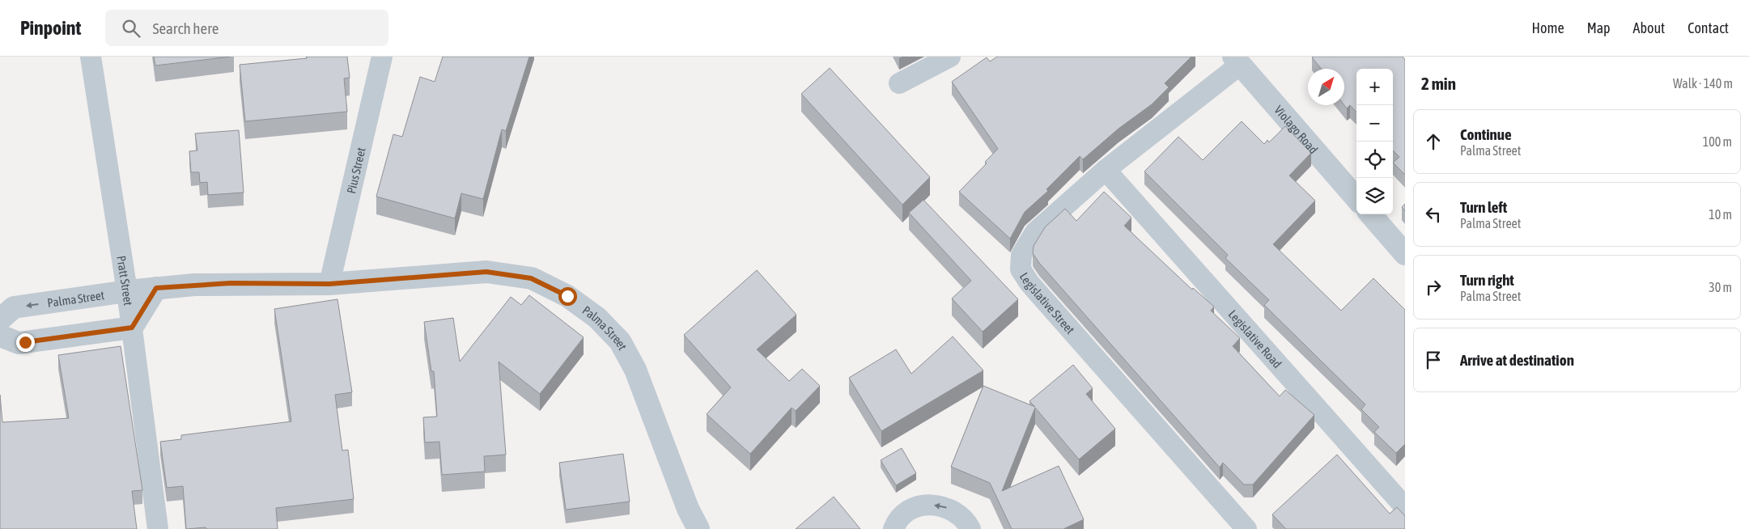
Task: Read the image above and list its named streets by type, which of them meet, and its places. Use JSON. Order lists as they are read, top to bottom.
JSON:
{
  "streets": {
    "street": [
      "Violago Road",
      "Pius Street",
      "Pratt Street",
      "Palma Street",
      "Legislative Street",
      "Legislative Road"
    ]
  },
  "crossings": [
    ["Violago Road", "Legislative Street"],
    ["Pius Street", "Palma Street"],
    ["Pratt Street", "Palma Street"],
    ["Legislative Street", "Legislative Road"]
  ],
  "north": "top right",
  "page": {
    "header": "Pinpoint",
    "search": "Search here",
    "nav": [
      "Home",
      "Map",
      "About",
      "Contact"
    ],
    "heading": ["2 min", "Walk · 140 m"],
    "map_buttons": ["+", "−"],
    "list": [
      ["Continue", "Palma Street", "100 m"],
      ["Turn left", "Palma Street", "10 m"],
      ["Turn right", "Palma Street", "30 m"],
      "Arrive at destination"
    ]
  }
}
